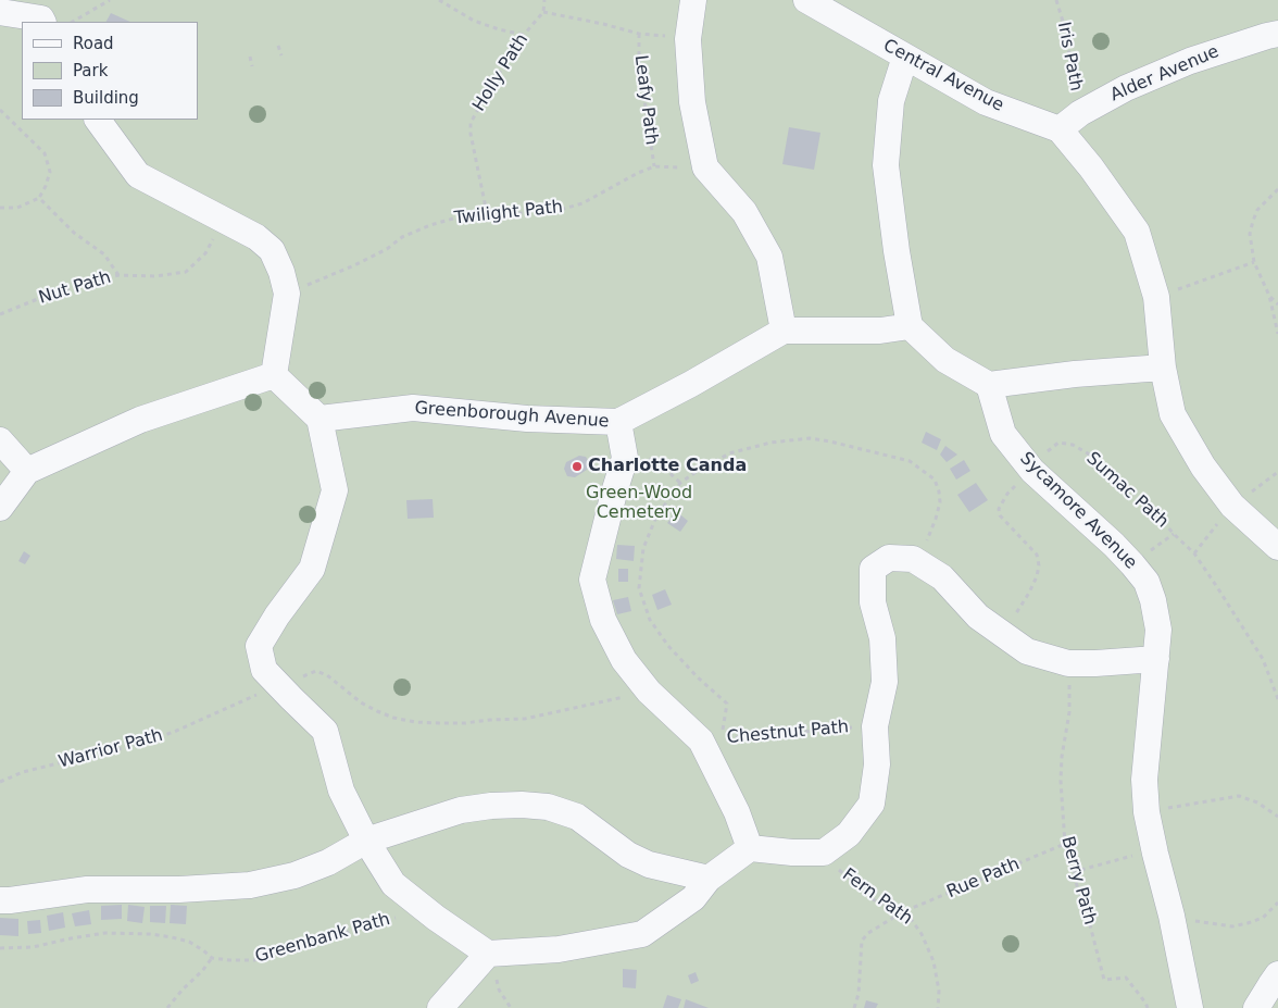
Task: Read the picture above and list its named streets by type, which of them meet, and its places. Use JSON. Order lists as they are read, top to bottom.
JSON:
{
  "streets": {
    "lane": [
      "Alder Avenue",
      "Central Avenue",
      "Greenborough Avenue",
      "Sycamore Avenue"
    ],
    "path": [
      "Iris Path",
      "Holly Path",
      "Leafy Path",
      "Twilight Path",
      "Nut Path",
      "Sumac Path",
      "Chestnut Path",
      "Warrior Path",
      "Rue Path",
      "Berry Path",
      "Fern Path",
      "Greenbank Path"
    ]
  },
  "crossings": [
    ["Iris Path", "Alder Avenue"],
    ["Holly Path", "Leafy Path"],
    ["Holly Path", "Twilight Path"],
    ["Alder Avenue", "Central Avenue"],
    ["Leafy Path", "Twilight Path"],
    ["Sumac Path", "Sycamore Avenue"],
    ["Rue Path", "Berry Path"],
    ["Rue Path", "Fern Path"]
  ],
  "parks": ["Green-Wood Cemetery"],
  "places": ["Charlotte Canda"],
  "legend": ["Road", "Park", "Building"]
}
